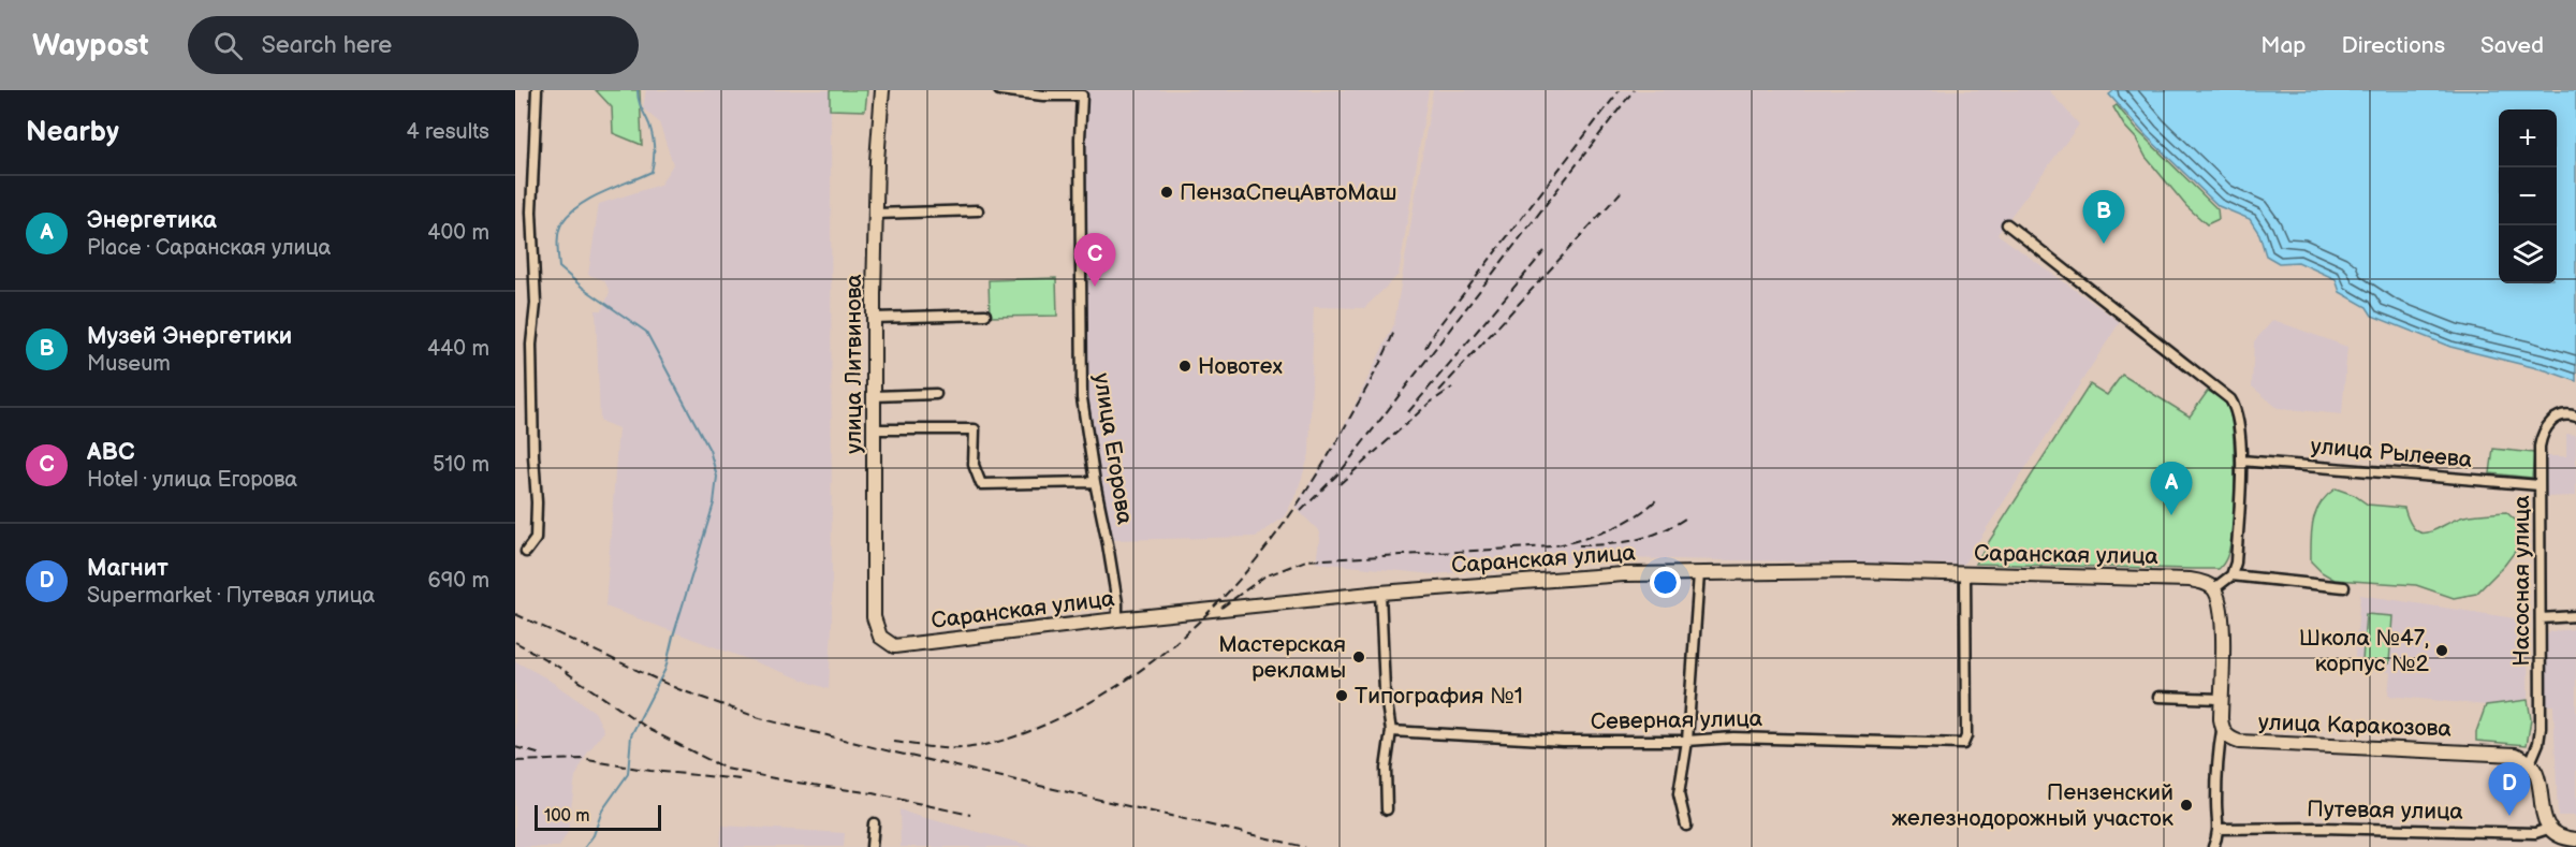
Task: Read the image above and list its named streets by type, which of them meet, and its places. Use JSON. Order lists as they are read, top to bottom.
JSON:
{
  "streets": {
    "main road": ["улица Литвинова", "Саранская улица", "улица Каракозова"],
    "street": [
      "улица Егорова",
      "улица Рылеева",
      "Насосная улица",
      "Северная улица",
      "Путевая улица"
    ]
  },
  "crossings": [
    ["улица Литвинова", "Саранская улица"],
    ["улица Егорова", "Саранская улица"],
    ["улица Рылеева", "Насосная улица"],
    ["Саранская улица", "Северная улица"],
    ["Насосная улица", "улица Каракозова"]
  ],
  "places": [
    "ПензаСпецАвтоМаш",
    "Новотех",
    "Школа №47, корпус №2",
    "Мастерская рекламы",
    "Типография №1",
    "Пензенский железнодорожный участок"
  ],
  "scale_bar": "100 m",
  "page": {
    "header": "Waypost",
    "search": "Search here",
    "nav": ["Map", "Directions", "Saved"],
    "heading": ["Nearby", "4 results"],
    "map_buttons": ["+", "−"],
    "list": [
      {
        "mark": "A",
        "name": "Энергетика",
        "note": "Place · Саранская улица",
        "value": "400 m"
      },
      {
        "mark": "B",
        "name": "Музей Энергетики",
        "note": "Museum",
        "value": "440 m"
      },
      {
        "mark": "C",
        "name": "ABC",
        "note": "Hotel · улица Егорова",
        "value": "510 m"
      },
      {
        "mark": "D",
        "name": "Магнит",
        "note": "Supermarket · Путевая улица",
        "value": "690 m"
      }
    ],
    "pins": [
      "B",
      "C",
      "A",
      "D"
    ],
    "scale": "100 m"
  }
}
